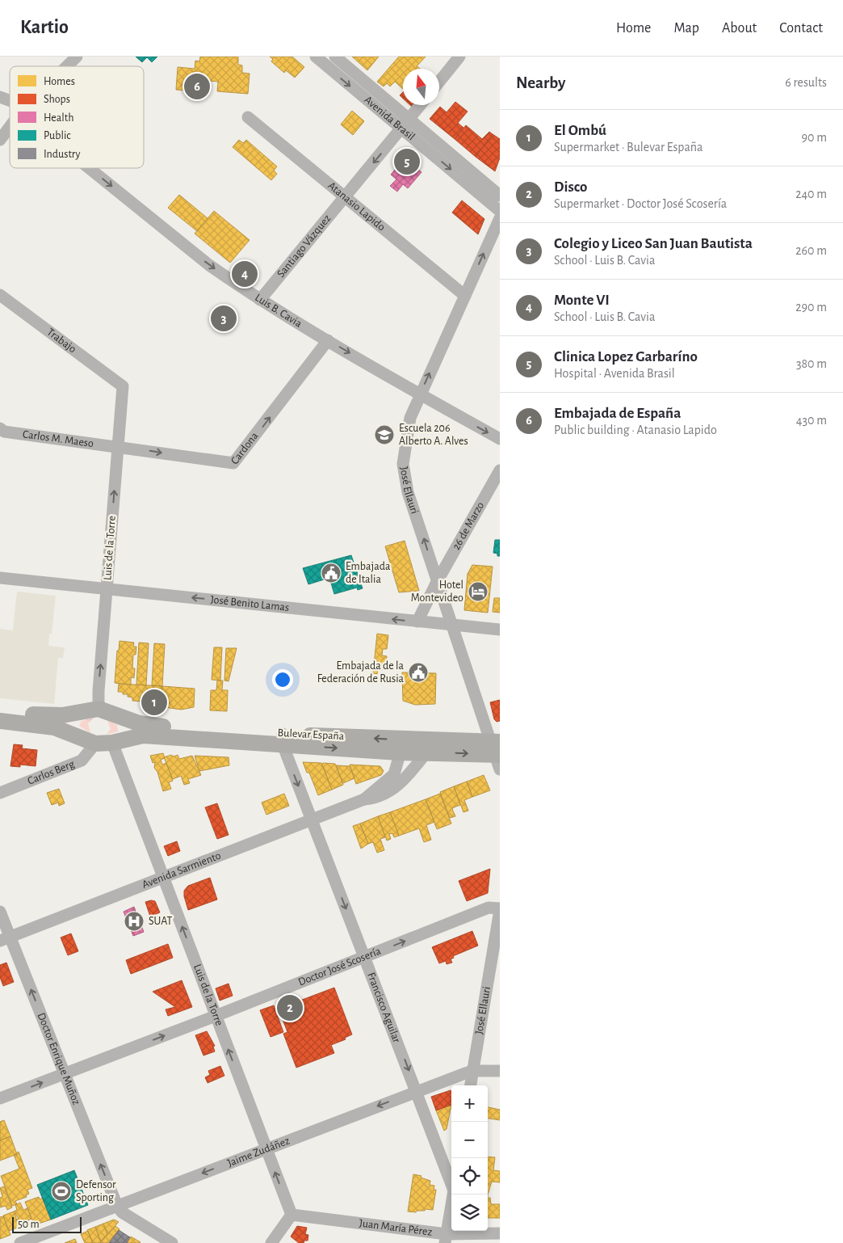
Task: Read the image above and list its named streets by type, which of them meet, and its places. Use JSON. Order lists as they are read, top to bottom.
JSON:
{
  "streets": {
    "main road": ["Bulevar España"],
    "street": [
      "Avenida Brasil",
      "Atanasio Lapido",
      "Santiago Vázquez",
      "Luis B. Cavia",
      "Trabajo",
      "Carlos M. Maeso",
      "Cardona",
      "José Ellauri",
      "26 de Marzo",
      "Luis de la Torre",
      "José Benito Lamas",
      "Carlos Berg",
      "Avenida Sarmiento",
      "Doctor José Scosería",
      "Francisco Aguilar",
      "Doctor Enrique Muñoz",
      "Jaime Zudáñez",
      "Juan María Pérez"
    ]
  },
  "crossings": [
    ["Avenida Brasil", "Santiago Vázquez"],
    ["Atanasio Lapido", "Santiago Vázquez"],
    ["Atanasio Lapido", "José Ellauri"],
    ["Santiago Vázquez", "Luis B. Cavia"],
    ["Luis B. Cavia", "Cardona"],
    ["Luis B. Cavia", "José Ellauri"],
    ["Trabajo", "Luis de la Torre"],
    ["Carlos M. Maeso", "Cardona"],
    ["Carlos M. Maeso", "Luis de la Torre"],
    ["Cardona", "Luis de la Torre"],
    ["José Ellauri", "26 de Marzo"],
    ["José Ellauri", "José Benito Lamas"],
    ["José Ellauri", "Bulevar España"],
    ["José Ellauri", "Doctor José Scosería"],
    ["José Ellauri", "Jaime Zudáñez"],
    ["26 de Marzo", "José Benito Lamas"],
    ["Luis de la Torre", "José Benito Lamas"],
    ["Luis de la Torre", "Bulevar España"],
    ["Luis de la Torre", "Carlos Berg"],
    ["Luis de la Torre", "Avenida Sarmiento"],
    ["Luis de la Torre", "Doctor José Scosería"],
    ["Luis de la Torre", "Jaime Zudáñez"],
    ["Luis de la Torre", "Juan María Pérez"],
    ["Bulevar España", "Carlos Berg"],
    ["Bulevar España", "Avenida Sarmiento"],
    ["Bulevar España", "Francisco Aguilar"],
    ["Avenida Sarmiento", "Francisco Aguilar"],
    ["Avenida Sarmiento", "Doctor Enrique Muñoz"],
    ["Doctor José Scosería", "Francisco Aguilar"],
    ["Doctor José Scosería", "Doctor Enrique Muñoz"],
    ["Francisco Aguilar", "Jaime Zudáñez"],
    ["Doctor Enrique Muñoz", "Jaime Zudáñez"]
  ],
  "one_way": [
    "Santiago Vázquez",
    "Luis B. Cavia",
    "Cardona",
    "José Ellauri",
    "Luis de la Torre",
    "José Benito Lamas",
    "Doctor José Scosería",
    "Francisco Aguilar",
    "Doctor Enrique Muñoz",
    "Jaime Zudáñez"
  ],
  "places": {
    "school or university": ["Escuela 206 Alberto A. Alves"],
    "public building": ["Embajada de Italia", "Embajada de la Federación de Rusia"],
    "hotel": ["Hotel Montevideo"],
    "hospital": ["SUAT"],
    "sports": ["Defensor Sporting"]
  },
  "legend": [
    "Homes",
    "Shops",
    "Health",
    "Public",
    "Industry"
  ],
  "scale_bar": "50 m",
  "north": "top",
  "page": {
    "header": "Kartio",
    "nav": [
      "Home",
      "Map",
      "About",
      "Contact"
    ],
    "heading": ["Nearby", "6 results"],
    "pins": [
      "6",
      "5",
      "4",
      "3",
      "1",
      "2"
    ],
    "list": [
      {
        "mark": "1",
        "name": "El Ombú",
        "note": "Supermarket · Bulevar España",
        "value": "90 m"
      },
      {
        "mark": "2",
        "name": "Disco",
        "note": "Supermarket · Doctor José Scosería",
        "value": "240 m"
      },
      {
        "mark": "3",
        "name": "Colegio y Liceo San Juan Bautista",
        "note": "School · Luis B. Cavia",
        "value": "260 m"
      },
      {
        "mark": "4",
        "name": "Monte VI",
        "note": "School · Luis B. Cavia",
        "value": "290 m"
      },
      {
        "mark": "5",
        "name": "Clinica Lopez Garbaríno",
        "note": "Hospital · Avenida Brasil",
        "value": "380 m"
      },
      {
        "mark": "6",
        "name": "Embajada de España",
        "note": "Public building · Atanasio Lapido",
        "value": "430 m"
      }
    ],
    "map_buttons": ["+", "−"],
    "scale": "50 m"
  }
}
